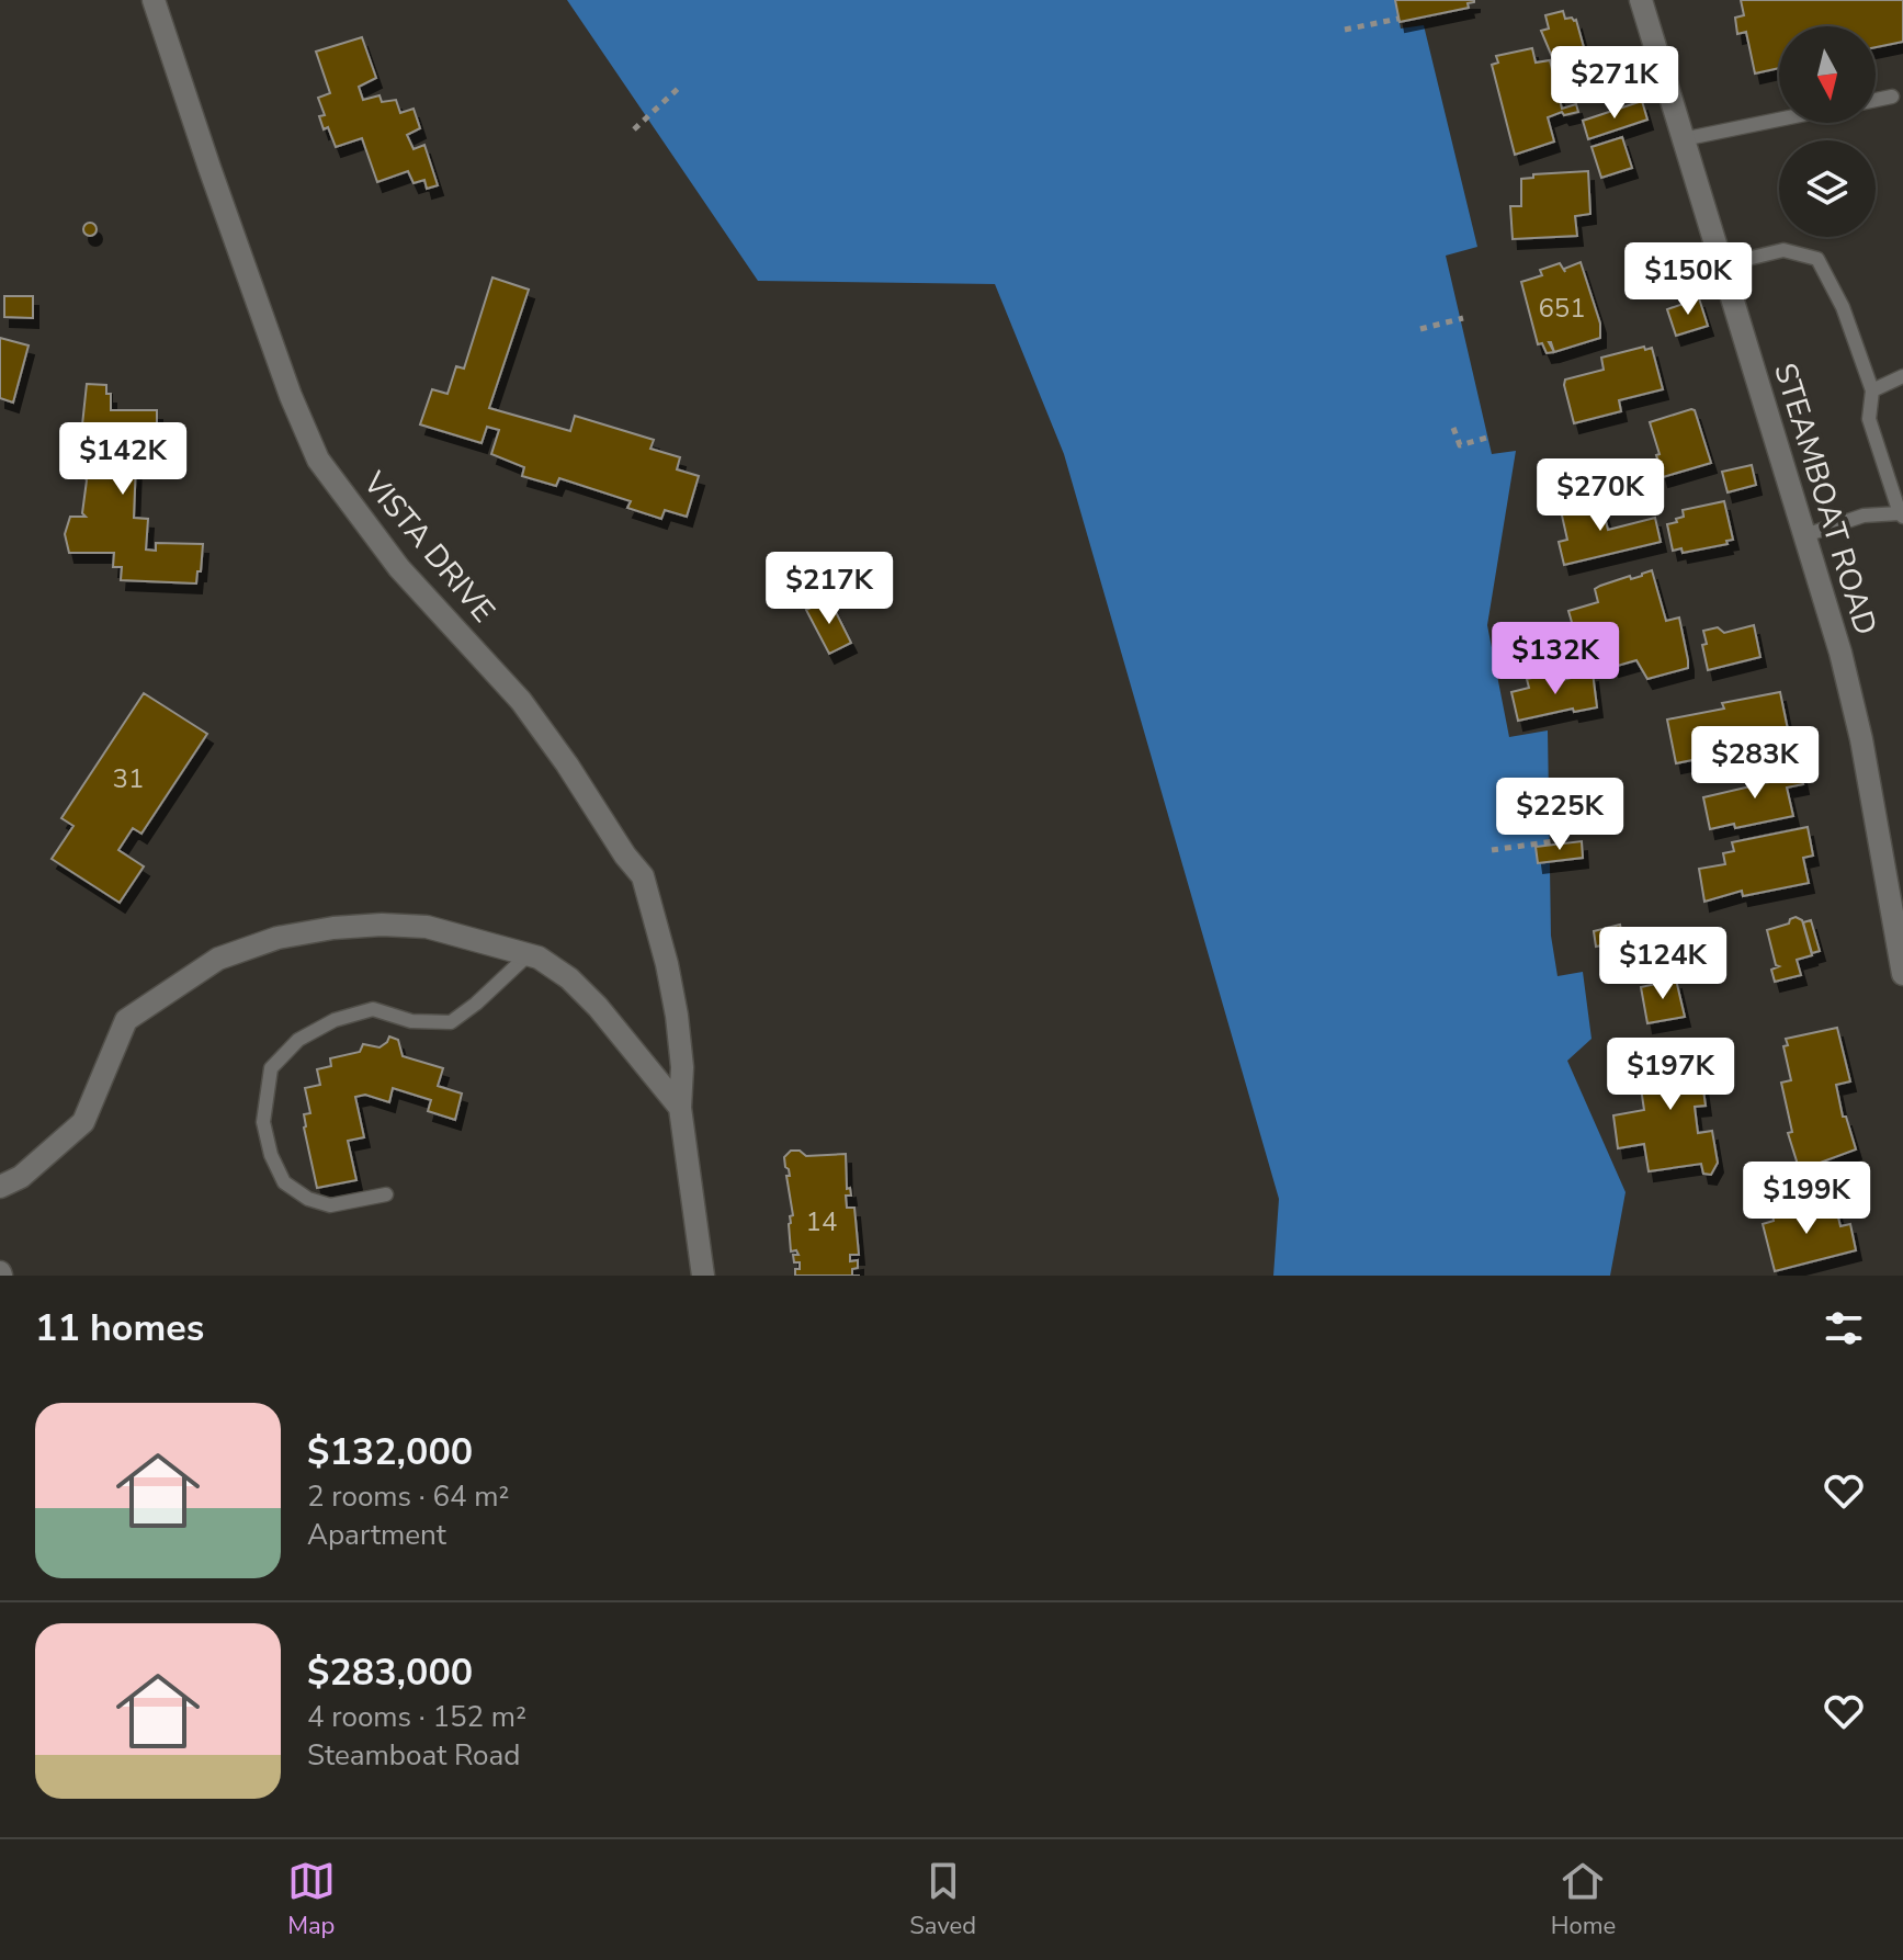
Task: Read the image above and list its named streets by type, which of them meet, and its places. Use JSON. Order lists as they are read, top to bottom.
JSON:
{
  "streets": {
    "street": ["STEAMBOAT ROAD", "VISTA DRIVE"]
  },
  "house_numbers": ["651", "31", "14"],
  "north": "bottom",
  "page": {
    "price": [
      "$271K",
      "$150K",
      "$142K",
      "$270K",
      "$217K",
      "$132K",
      "$283K",
      "$225K",
      "$124K",
      "$197K",
      "$199K"
    ],
    "heading": "11 homes",
    "list": [
      {
        "name": "$132,000",
        "note": "2 rooms · 64 m² · Apartment"
      },
      {
        "name": "$283,000",
        "note": "4 rooms · 152 m² · Steamboat Road"
      }
    ],
    "tabs": ["Map", "Saved", "Home"]
  }
}
